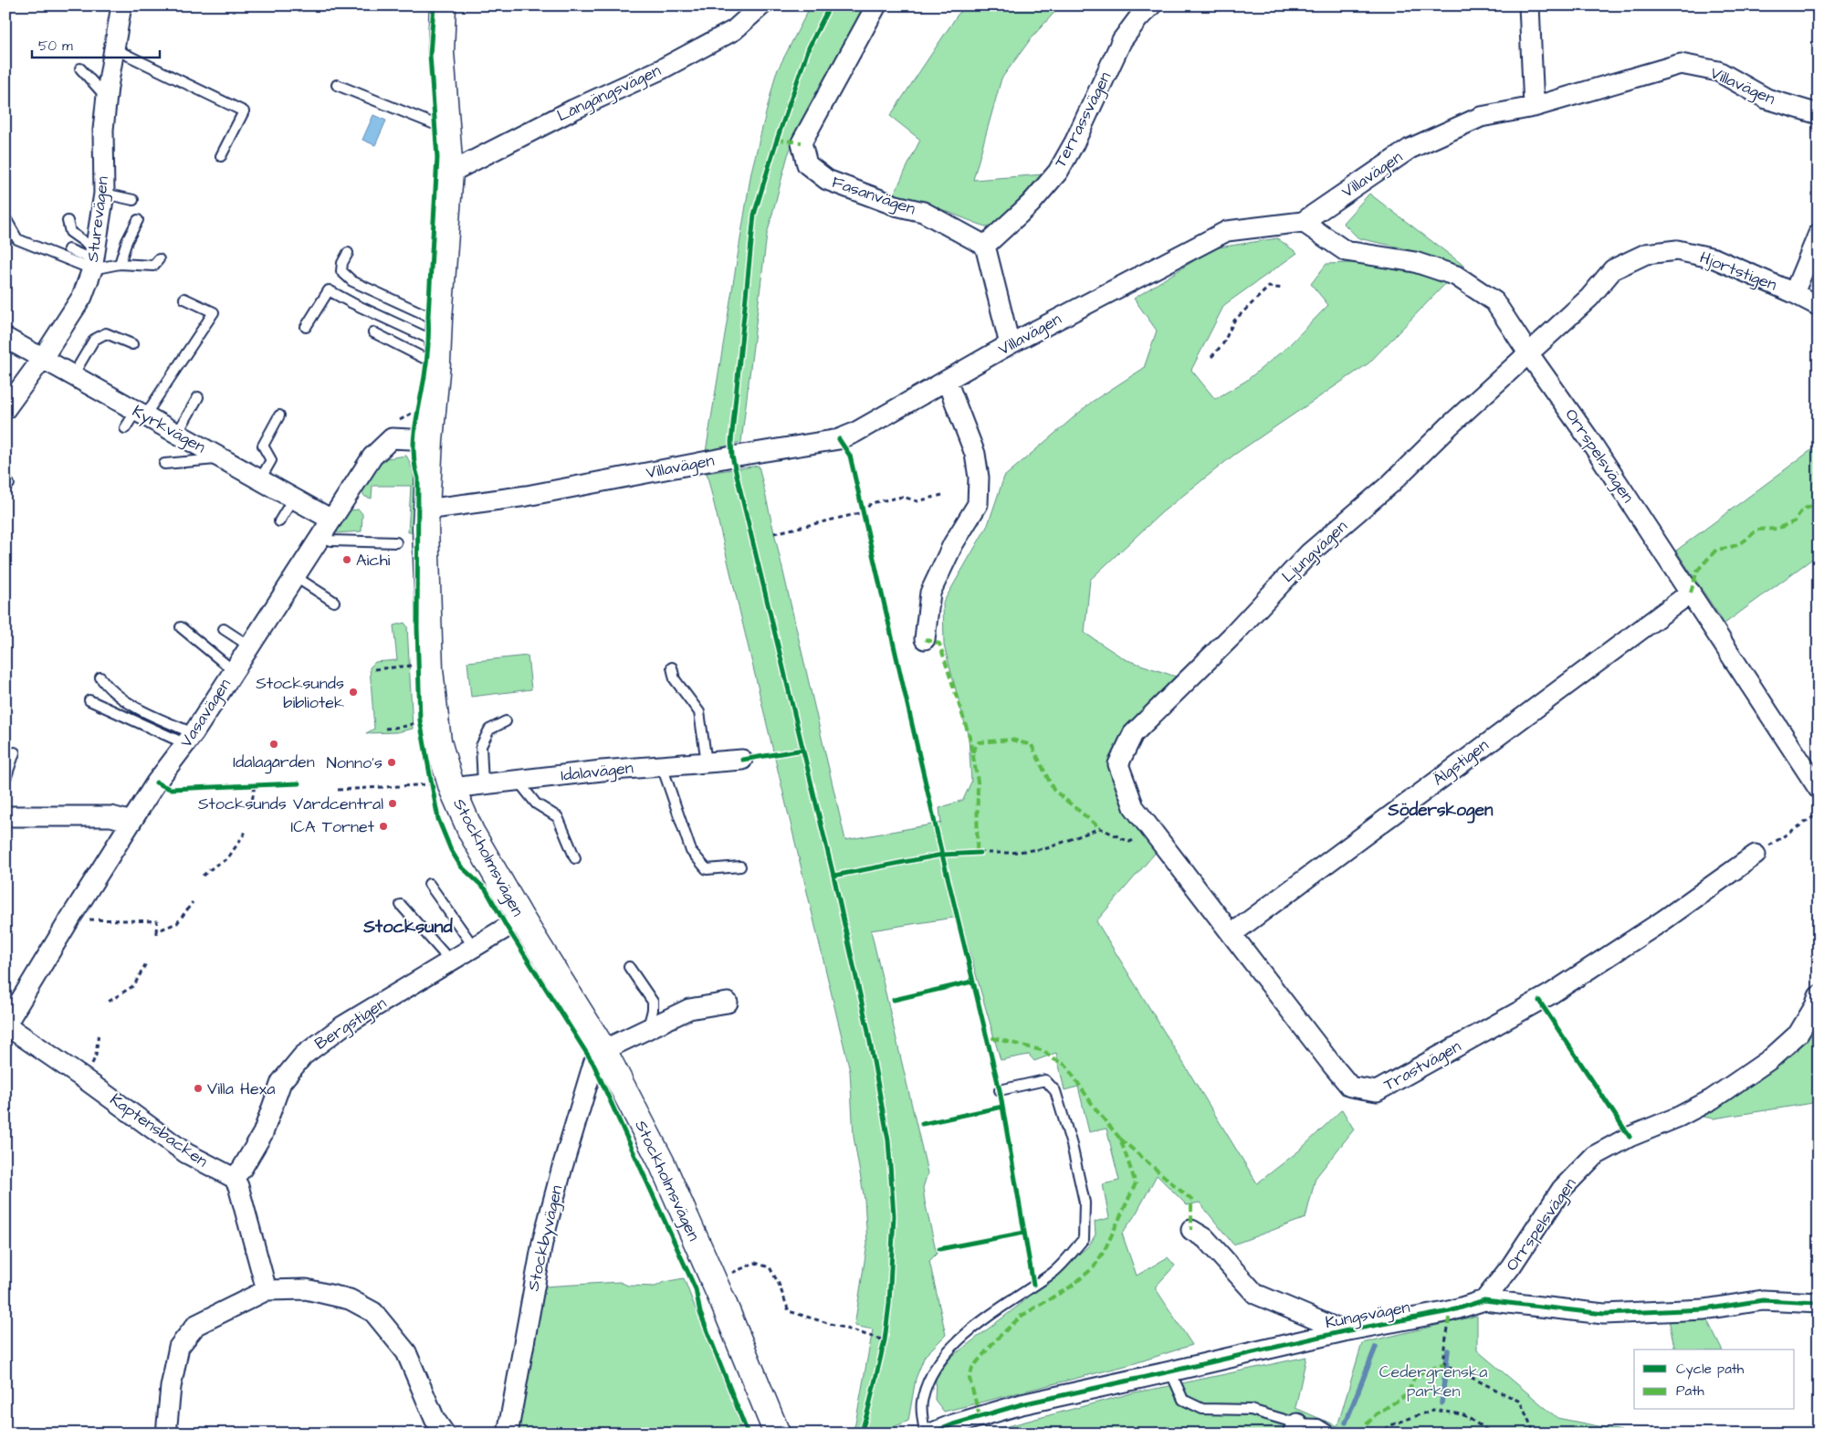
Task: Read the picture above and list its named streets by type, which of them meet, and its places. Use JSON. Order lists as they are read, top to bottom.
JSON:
{
  "streets": {
    "street": [
      "Villavägen",
      "Långängsvägen",
      "Terrassvägen",
      "Fasanvägen",
      "Sturevägen",
      "Hjortstigen",
      "Kyrkvägen",
      "Orrspelsvägen",
      "Ljungvägen",
      "Vasavägen",
      "Älgstigen",
      "Idalavägen",
      "Stockholmsvägen",
      "Bergstigen",
      "Trastvägen",
      "Kaptensbacken",
      "Stockbyvägen",
      "Kungsvägen"
    ]
  },
  "crossings": [
    ["Villavägen", "Orrspelsvägen"],
    ["Villavägen", "Stockholmsvägen"],
    ["Långängsvägen", "Stockholmsvägen"],
    ["Terrassvägen", "Fasanvägen"],
    ["Sturevägen", "Kyrkvägen"],
    ["Hjortstigen", "Orrspelsvägen"],
    ["Hjortstigen", "Ljungvägen"],
    ["Kyrkvägen", "Vasavägen"],
    ["Orrspelsvägen", "Ljungvägen"],
    ["Orrspelsvägen", "Älgstigen"],
    ["Orrspelsvägen", "Kungsvägen"],
    ["Ljungvägen", "Trastvägen"],
    ["Vasavägen", "Stockholmsvägen"],
    ["Vasavägen", "Kaptensbacken"],
    ["Älgstigen", "Trastvägen"],
    ["Idalavägen", "Stockholmsvägen"],
    ["Stockholmsvägen", "Bergstigen"],
    ["Stockholmsvägen", "Stockbyvägen"],
    ["Bergstigen", "Kaptensbacken"]
  ],
  "districts": ["Söderskogen", "Stocksund"],
  "parks": ["Cedergrenska parken"],
  "places": [
    "Aichi",
    "Stocksunds bibliotek",
    "Idalagården",
    "Nonno's",
    "Stocksunds Vårdcentral",
    "ICA Tornet",
    "Villa Hexa"
  ],
  "legend": ["Cycle path", "Path"],
  "scale_bar": "50 m"
}
